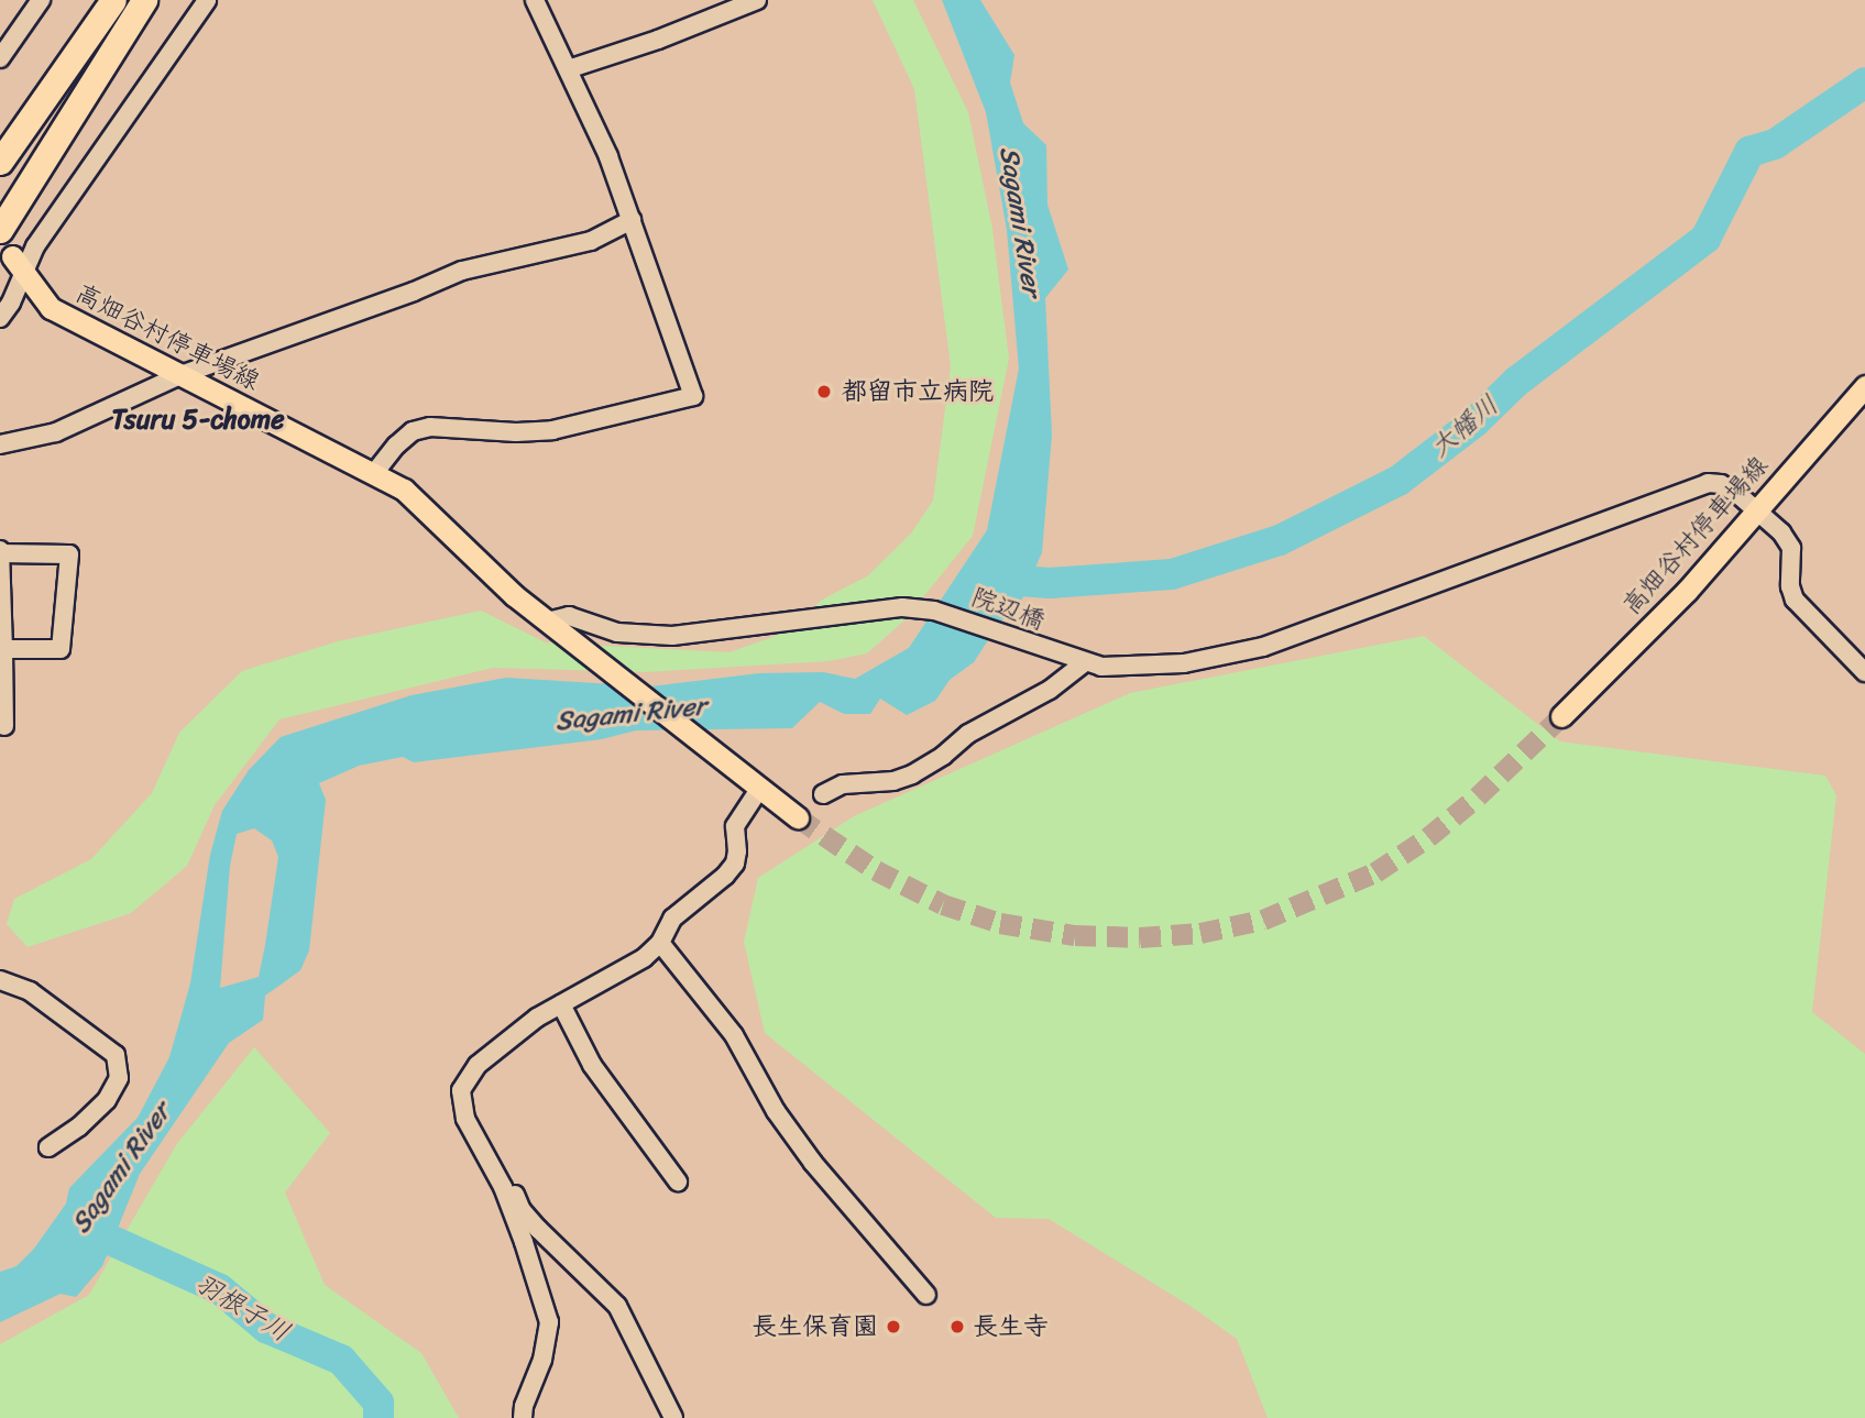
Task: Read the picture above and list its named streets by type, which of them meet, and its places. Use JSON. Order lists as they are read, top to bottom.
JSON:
{
  "streets": {
    "main road": ["高畑谷村停車場線"],
    "street": ["院辺橋"]
  },
  "crossings": [
    ["高畑谷村停車場線", "院辺橋"]
  ],
  "districts": ["Tsuru 5-chome"],
  "water": ["Sagami River", "大幡川", "羽根子川"],
  "places": ["都留市立病院", "長生保育園", "長生寺"]
}
